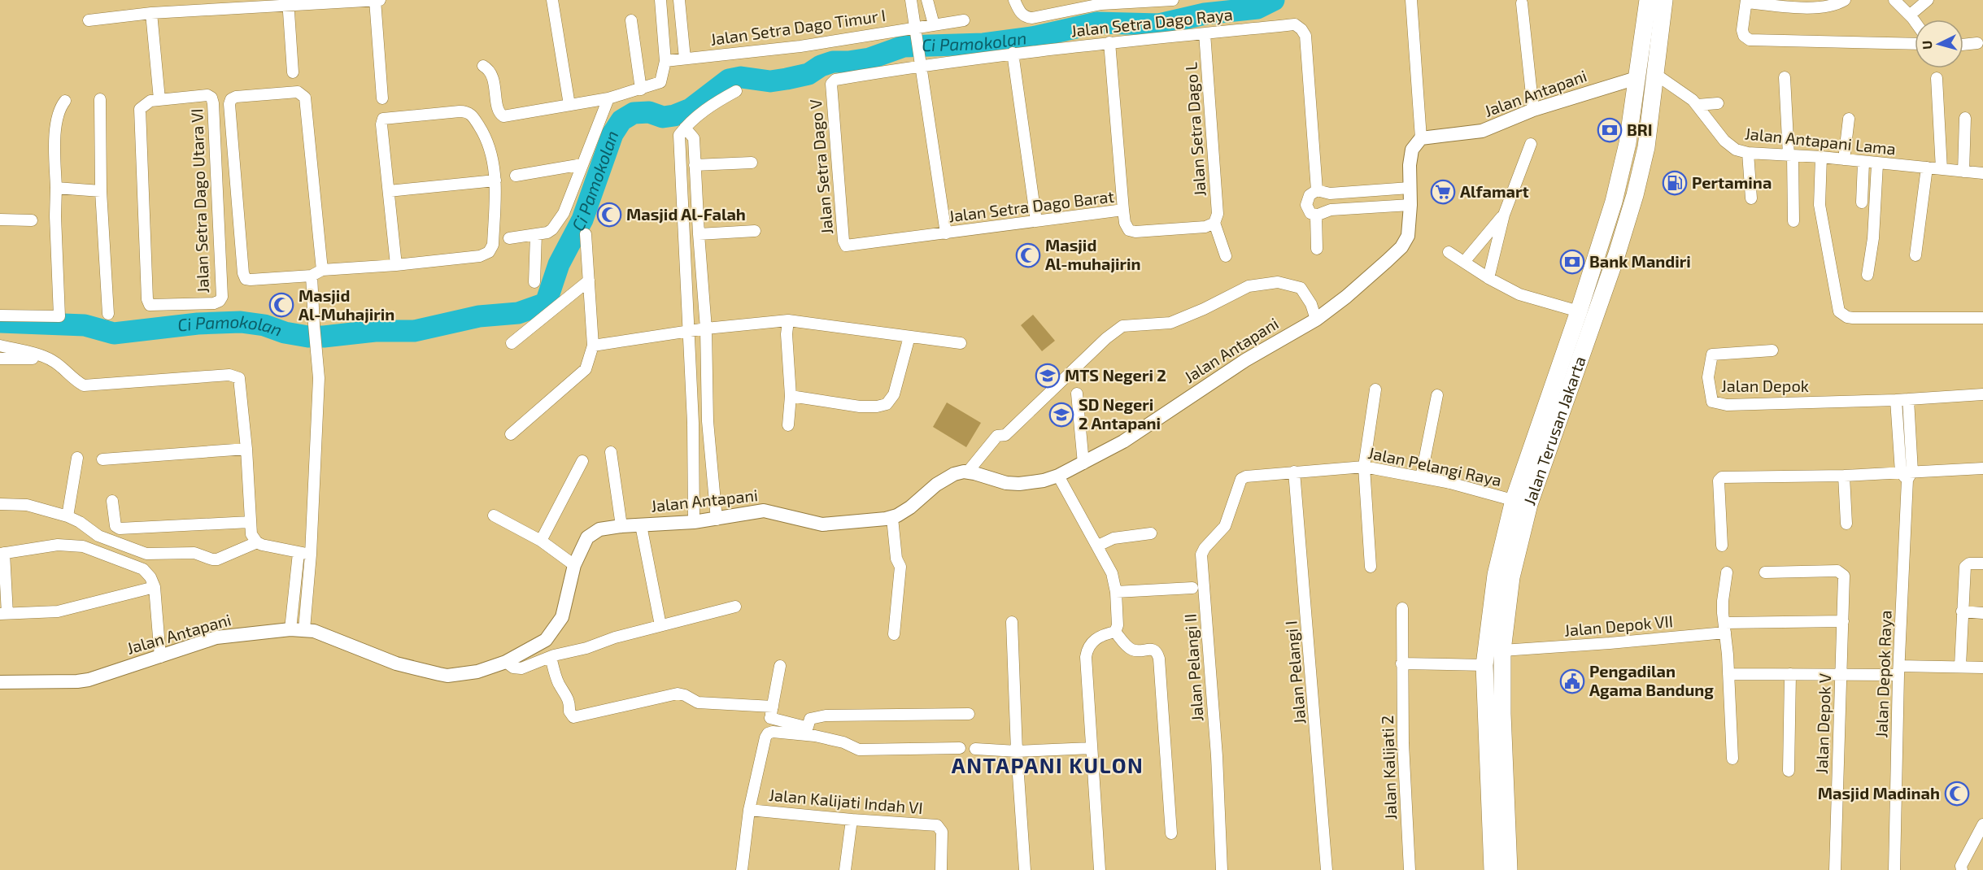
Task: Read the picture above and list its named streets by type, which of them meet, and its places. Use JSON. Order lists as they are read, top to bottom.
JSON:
{
  "streets": {
    "main road": ["Jalan Terusan Jakarta"],
    "street": [
      "Jalan Setra Dago Raya",
      "Jalan Setra Dago Timur I",
      "Jalan Antapani",
      "Jalan Setra Dago L",
      "Jalan Antapani Lama",
      "Jalan Setra Dago V",
      "Jalan Setra Dago Utara VI",
      "Jalan Setra Dago Barat",
      "Jalan Depok",
      "Jalan Pelangi Raya",
      "Jalan Depok VII",
      "Jalan Pelangi II",
      "Jalan Pelangi I",
      "Jalan Depok Raya",
      "Jalan Depok V",
      "Jalan Kalijati 2",
      "Jalan Kalijati Indah VI"
    ]
  },
  "crossings": [
    ["Jalan Setra Dago Raya", "Jalan Setra Dago L"],
    ["Jalan Setra Dago Raya", "Jalan Setra Dago V"],
    ["Jalan Antapani", "Jalan Terusan Jakarta"],
    ["Jalan Setra Dago L", "Jalan Setra Dago Barat"],
    ["Jalan Antapani Lama", "Jalan Terusan Jakarta"],
    ["Jalan Setra Dago V", "Jalan Setra Dago Barat"],
    ["Jalan Terusan Jakarta", "Jalan Pelangi Raya"],
    ["Jalan Terusan Jakarta", "Jalan Depok VII"],
    ["Jalan Pelangi Raya", "Jalan Pelangi II"],
    ["Jalan Pelangi Raya", "Jalan Pelangi I"],
    ["Jalan Depok VII", "Jalan Depok V"]
  ],
  "districts": ["ANTAPANI KULON"],
  "water": ["Ci Pamokolan"],
  "places": {
    "bank": ["BRI", "Bank Mandiri"],
    "fuel station": ["Pertamina"],
    "supermarket": ["Alfamart"],
    "mosque": [
      "Masjid Al-Falah",
      "Masjid Al-muhajirin",
      "Masjid Al-Muhajirin",
      "Masjid Madinah"
    ],
    "school or university": ["MTS Negeri 2", "SD Negeri 2 Antapani"],
    "public building": ["Pengadilan Agama Bandung"]
  },
  "north": "left"
}
